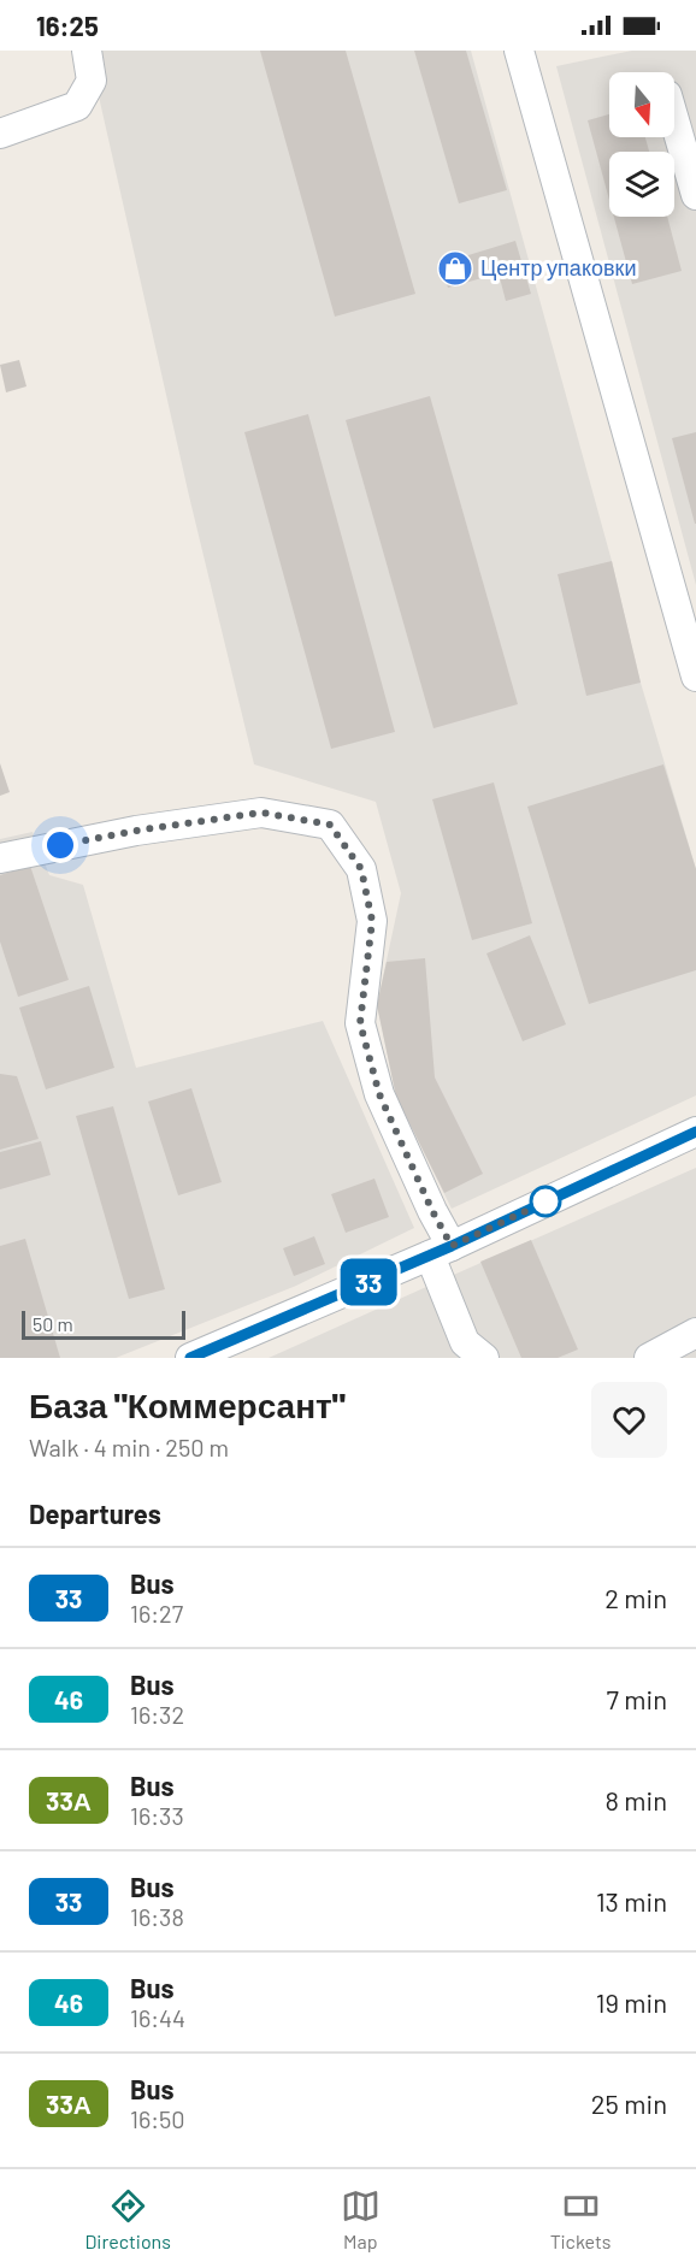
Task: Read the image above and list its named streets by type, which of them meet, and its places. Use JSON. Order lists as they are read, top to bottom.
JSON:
{
  "places": {
    "shop": ["Центр упаковки"]
  },
  "lines": ["bus line 33"],
  "scale_bar": "50 m",
  "north": "bottom",
  "page": {
    "status": "16:25",
    "on_map": "33",
    "scale": "50 m",
    "heading": [
      ["База \"Коммерсант\"", "Walk · 4 min · 250 m"],
      "Departures"
    ],
    "list": [
      {
        "mark": "33",
        "name": "Bus",
        "note": "16:27",
        "value": "2 min"
      },
      {
        "mark": "46",
        "name": "Bus",
        "note": "16:32",
        "value": "7 min"
      },
      {
        "mark": "33А",
        "name": "Bus",
        "note": "16:33",
        "value": "8 min"
      },
      {
        "mark": "33",
        "name": "Bus",
        "note": "16:38",
        "value": "13 min"
      },
      {
        "mark": "46",
        "name": "Bus",
        "note": "16:44",
        "value": "19 min"
      },
      {
        "mark": "33А",
        "name": "Bus",
        "note": "16:50",
        "value": "25 min"
      }
    ],
    "tabs": ["Directions", "Map", "Tickets"]
  }
}
